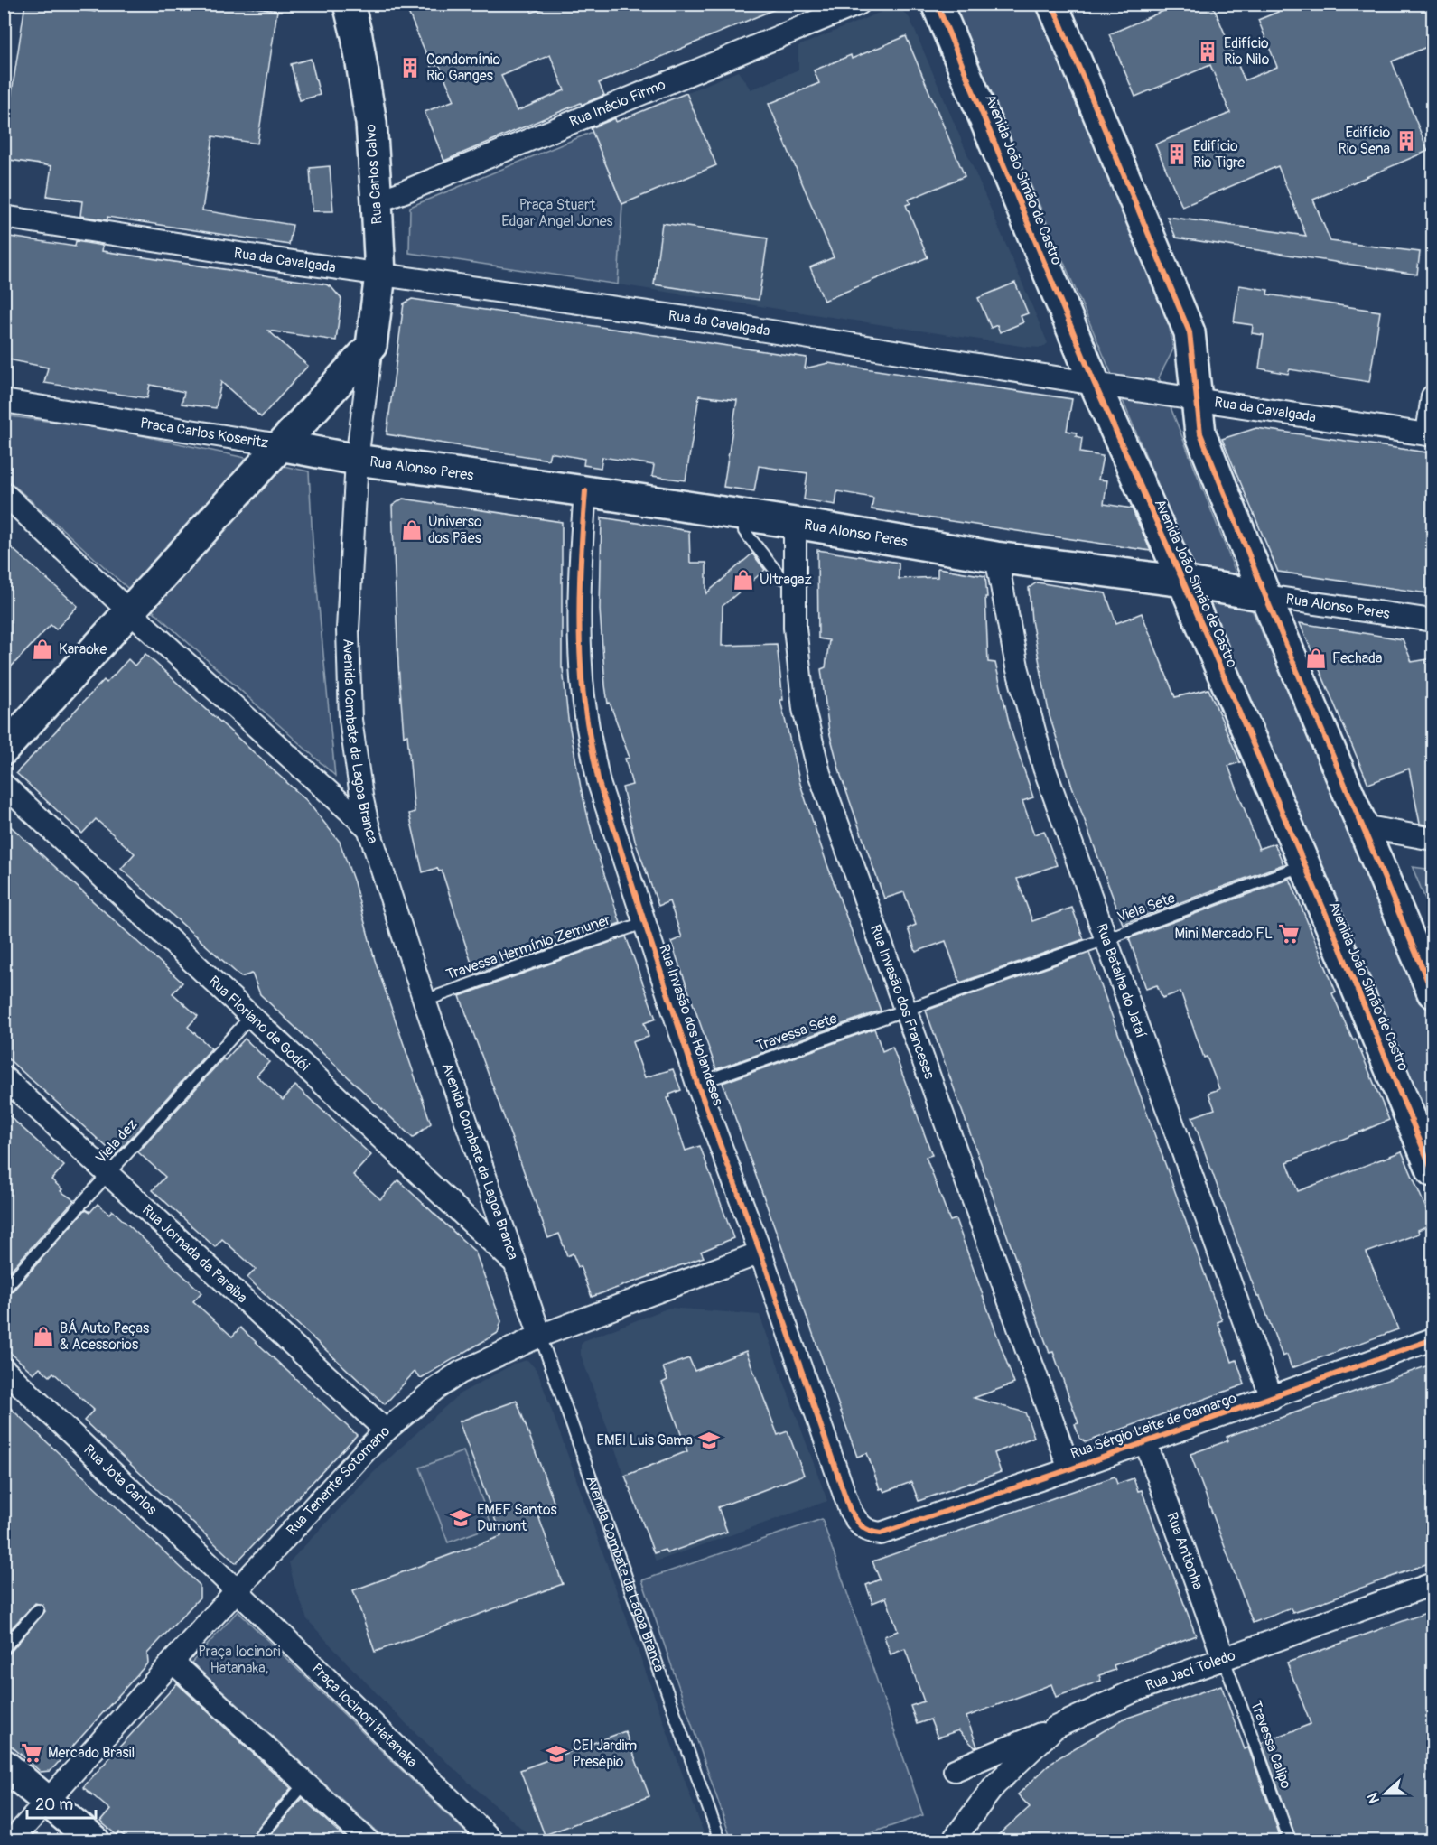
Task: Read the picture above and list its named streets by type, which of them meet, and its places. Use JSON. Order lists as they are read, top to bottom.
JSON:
{
  "streets": {
    "main road": [
      "Rua Carlos Calvo",
      "Avenida João Simão de Castro",
      "Praça Carlos Koseritz",
      "Rua Alonso Peres"
    ],
    "street": [
      "Rua Inácio Firmo",
      "Rua da Cavalgada",
      "Avenida Combate da Lagoa Branca",
      "Rua Batalha do Jataí",
      "Rua Invasão dos Franceses",
      "Rua Floriano de Godói",
      "Rua Invasão dos Holandeses",
      "Rua Jornada da Paraiba",
      "Rua Sérgio Leite de Camargo",
      "Rua Jota Carlos",
      "Rua Tenente Sotomano",
      "Rua Antionha",
      "Rua Jací Toledo",
      "Praça Iocinori Hatanaka"
    ],
    "lane": [
      "Viela Sete",
      "Travessa Hermínio Zemuner",
      "Travessa Sete",
      "Viela dez",
      "Travessa Calipo"
    ]
  },
  "crossings": [
    ["Rua Inácio Firmo", "Rua Carlos Calvo"],
    ["Rua Carlos Calvo", "Rua da Cavalgada"],
    ["Rua Carlos Calvo", "Rua Alonso Peres"],
    ["Rua Carlos Calvo", "Avenida Combate da Lagoa Branca"],
    ["Avenida João Simão de Castro", "Rua da Cavalgada"],
    ["Avenida João Simão de Castro", "Rua Alonso Peres"],
    ["Avenida João Simão de Castro", "Viela Sete"],
    ["Praça Carlos Koseritz", "Rua Alonso Peres"],
    ["Rua Alonso Peres", "Avenida Combate da Lagoa Branca"],
    ["Rua Alonso Peres", "Rua Batalha do Jataí"],
    ["Rua Alonso Peres", "Rua Invasão dos Franceses"],
    ["Rua Alonso Peres", "Rua Invasão dos Holandeses"],
    ["Avenida Combate da Lagoa Branca", "Travessa Hermínio Zemuner"],
    ["Avenida Combate da Lagoa Branca", "Rua Floriano de Godói"],
    ["Avenida Combate da Lagoa Branca", "Rua Tenente Sotomano"],
    ["Viela Sete", "Rua Batalha do Jataí"],
    ["Viela Sete", "Rua Invasão dos Franceses"],
    ["Viela Sete", "Travessa Sete"],
    ["Travessa Hermínio Zemuner", "Rua Invasão dos Holandeses"],
    ["Rua Batalha do Jataí", "Rua Sérgio Leite de Camargo"],
    ["Rua Invasão dos Franceses", "Travessa Sete"],
    ["Rua Invasão dos Franceses", "Rua Sérgio Leite de Camargo"],
    ["Rua Floriano de Godói", "Viela dez"],
    ["Rua Invasão dos Holandeses", "Travessa Sete"],
    ["Rua Invasão dos Holandeses", "Rua Sérgio Leite de Camargo"],
    ["Rua Invasão dos Holandeses", "Rua Tenente Sotomano"],
    ["Viela dez", "Rua Jornada da Paraiba"],
    ["Rua Jornada da Paraiba", "Rua Tenente Sotomano"],
    ["Rua Sérgio Leite de Camargo", "Rua Antionha"],
    ["Rua Jota Carlos", "Rua Tenente Sotomano"],
    ["Rua Jota Carlos", "Praça Iocinori Hatanaka"],
    ["Rua Tenente Sotomano", "Praça Iocinori Hatanaka"],
    ["Rua Antionha", "Rua Jací Toledo"],
    ["Rua Antionha", "Travessa Calipo"],
    ["Rua Jací Toledo", "Travessa Calipo"]
  ],
  "parks": ["Praça Stuart Edgar Angel Jones", "Praça Iocinori Hatanaka,"],
  "places": {
    "building": [
      "Edifício Rio Nilo",
      "Condomínio Rio Ganges",
      "Edifício Rio Sena",
      "Edifício Rio Tigre"
    ],
    "shop": [
      "Universo dos Pães",
      "Ultragaz",
      "Karaoke",
      "Fechada",
      "BÁ Auto Peças & Acessorios"
    ],
    "supermarket": ["Mini Mercado FL", "Mercado Brasil"],
    "school or university": ["EMEI Luis Gama", "EMEF Santos Dumont", "CEI Jardim Presépio"]
  },
  "scale_bar": "20 m",
  "north": "left"
}
